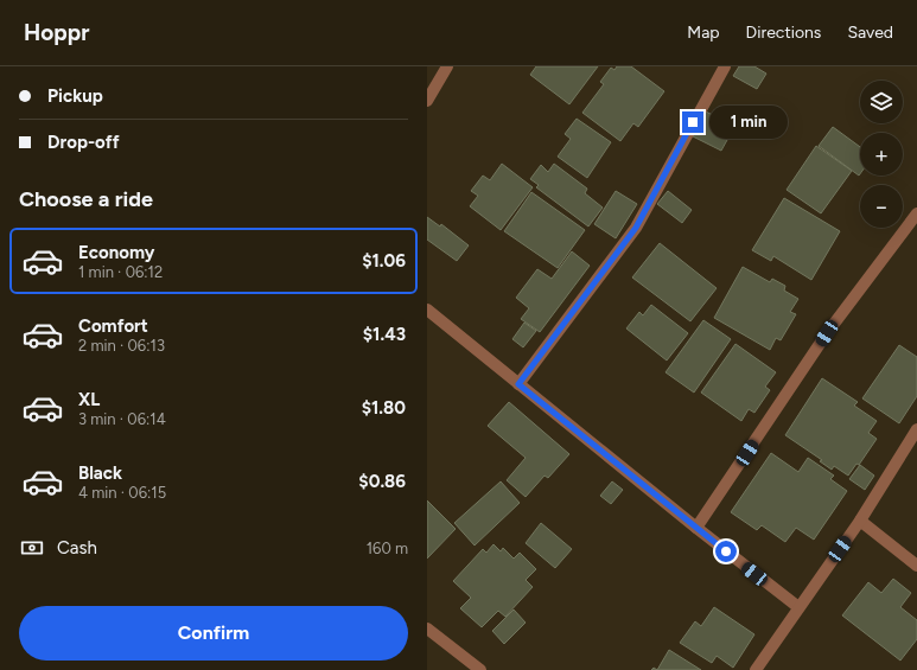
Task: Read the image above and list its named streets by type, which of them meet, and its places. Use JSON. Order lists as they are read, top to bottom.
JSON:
{
  "page": {
    "header": "Hoppr",
    "nav": ["Map", "Directions", "Saved"],
    "banner": ["Pickup", "Drop-off"],
    "map_buttons": ["+", "−"],
    "bubble": "1 min",
    "heading": "Choose a ride",
    "list": [
      {
        "name": "Economy",
        "note": "1 min · 06:12",
        "value": "$1.06"
      },
      {
        "name": "Comfort",
        "note": "2 min · 06:13",
        "value": "$1.43"
      },
      {
        "name": "XL",
        "note": "3 min · 06:14",
        "value": "$1.80"
      },
      {
        "name": "Black",
        "note": "4 min · 06:15",
        "value": "$0.86"
      }
    ],
    "pay": ["Cash", "160 m"],
    "buttons": "Confirm"
  }
}
